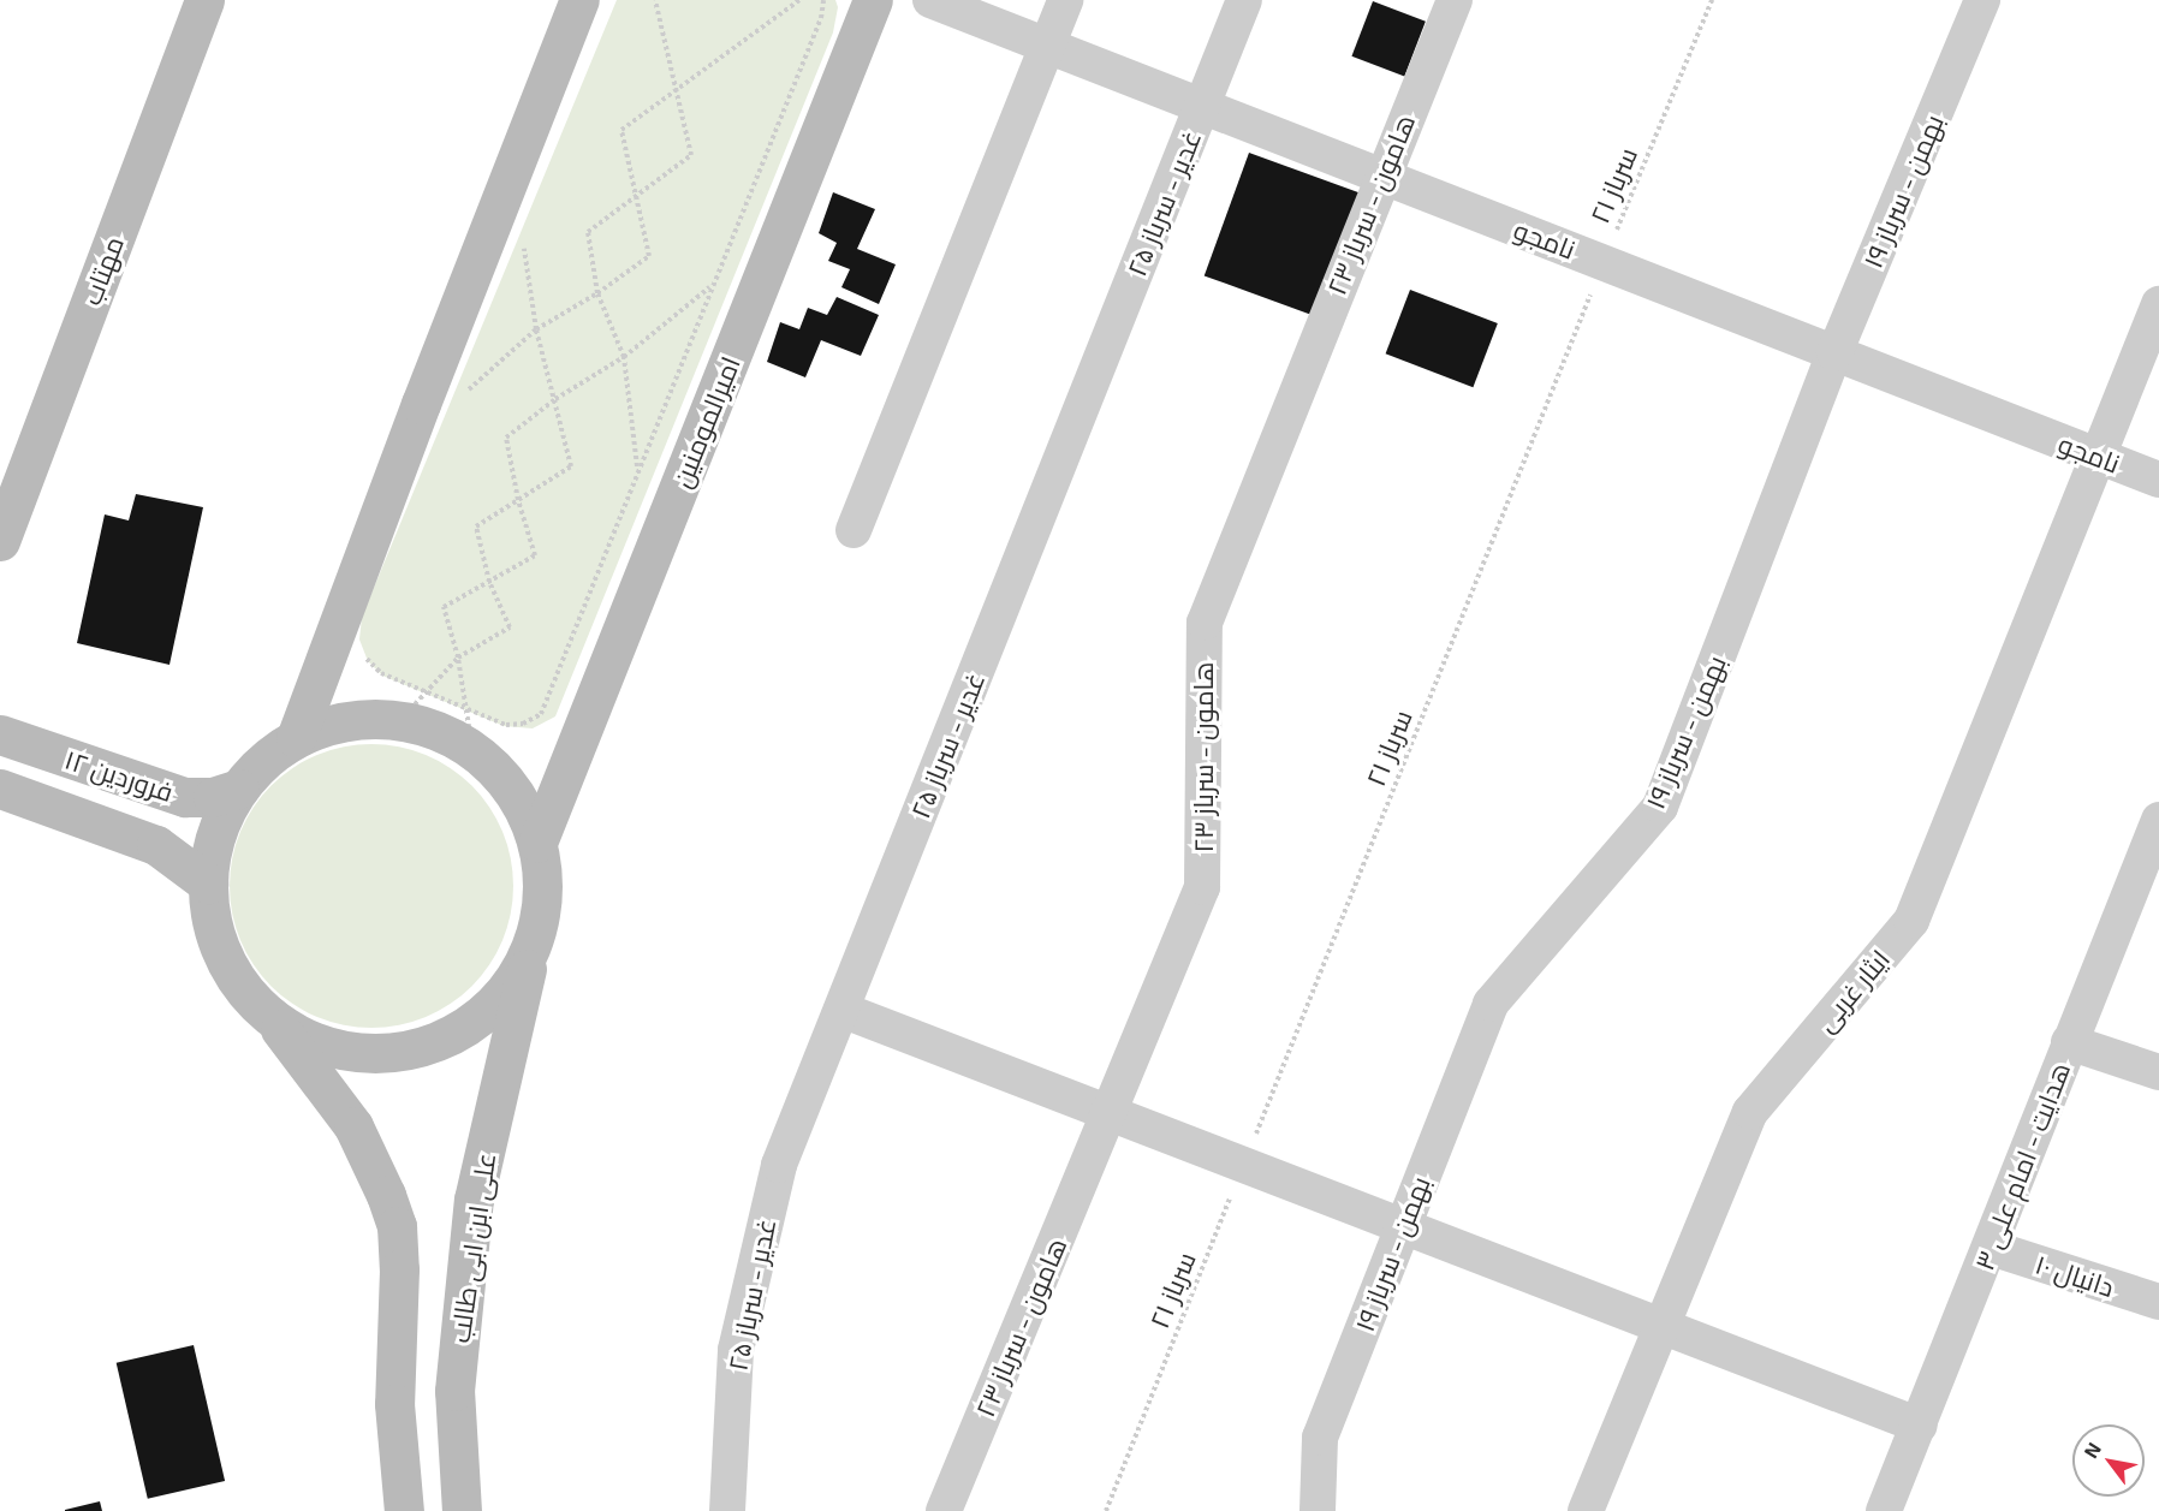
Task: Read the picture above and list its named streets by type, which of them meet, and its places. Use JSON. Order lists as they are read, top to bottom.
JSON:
{
  "streets": {
    "street": [
      "بهمن - سرباز ۱۹",
      "غدیر - سرباز ۲۵",
      "هامون - سرباز ۲۳",
      "نامجو",
      "مهتاب",
      "امیرالمومنین",
      "۱۲ فروردین",
      "ایثار غربی",
      "هدایت - امام علی ۳",
      "علی ابن ابی طالب",
      "دانیال ۱۰"
    ],
    "path": ["سرباز ۲۱"]
  },
  "crossings": [
    ["سرباز ۲۱", "نامجو"],
    ["بهمن - سرباز ۱۹", "نامجو"],
    ["غدیر - سرباز ۲۵", "نامجو"],
    ["هامون - سرباز ۲۳", "نامجو"],
    ["نامجو", "ایثار غربی"],
    ["امیرالمومنین", "علی ابن ابی طالب"],
    ["هدایت - امام علی ۳", "دانیال ۱۰"]
  ],
  "north": "top left"
}
